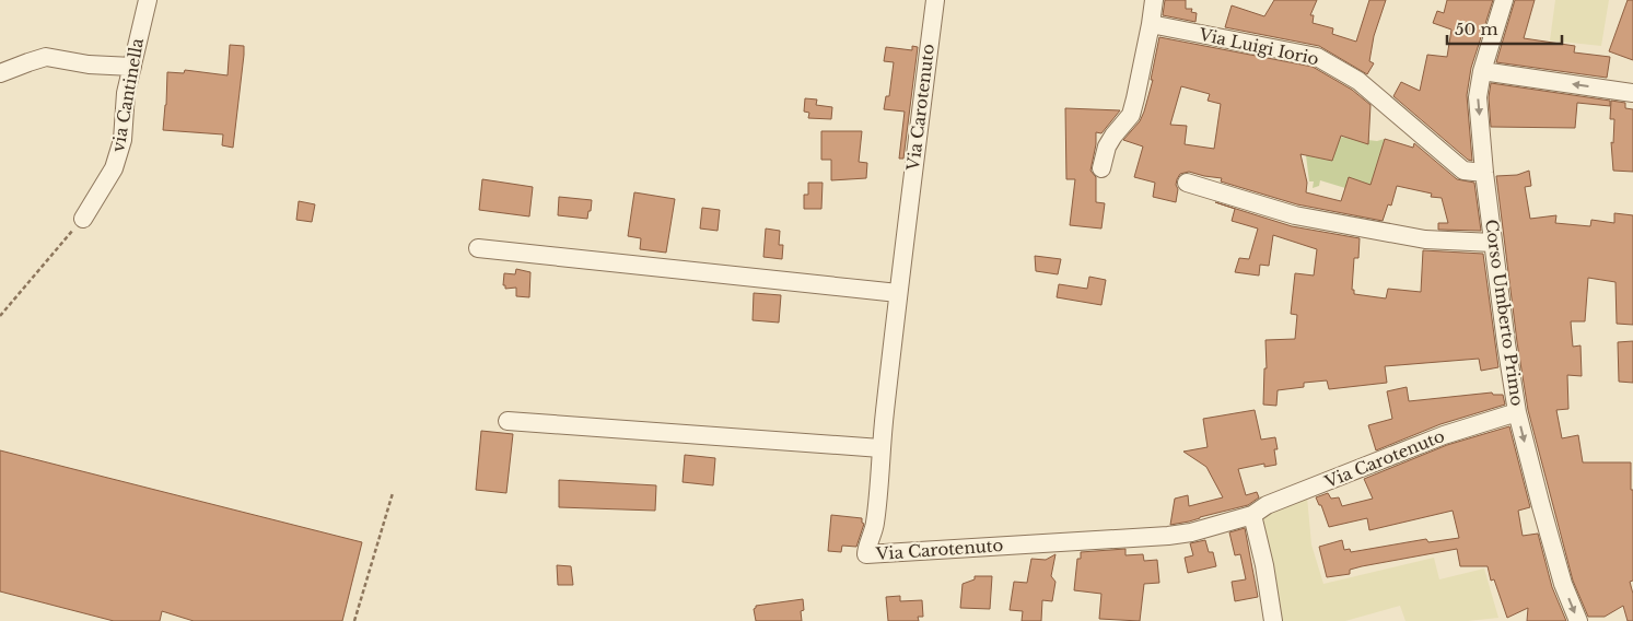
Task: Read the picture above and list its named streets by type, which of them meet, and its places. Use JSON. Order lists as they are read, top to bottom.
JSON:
{
  "streets": {
    "street": [
      "Via Luigi Iorio",
      "via Cantinella",
      "Via Carotenuto",
      "Corso Umberto Primo"
    ]
  },
  "crossings": [
    ["Via Luigi Iorio", "Corso Umberto Primo"],
    ["Via Carotenuto", "Corso Umberto Primo"]
  ],
  "one_way": ["Corso Umberto Primo"],
  "scale_bar": "50 m"
}
